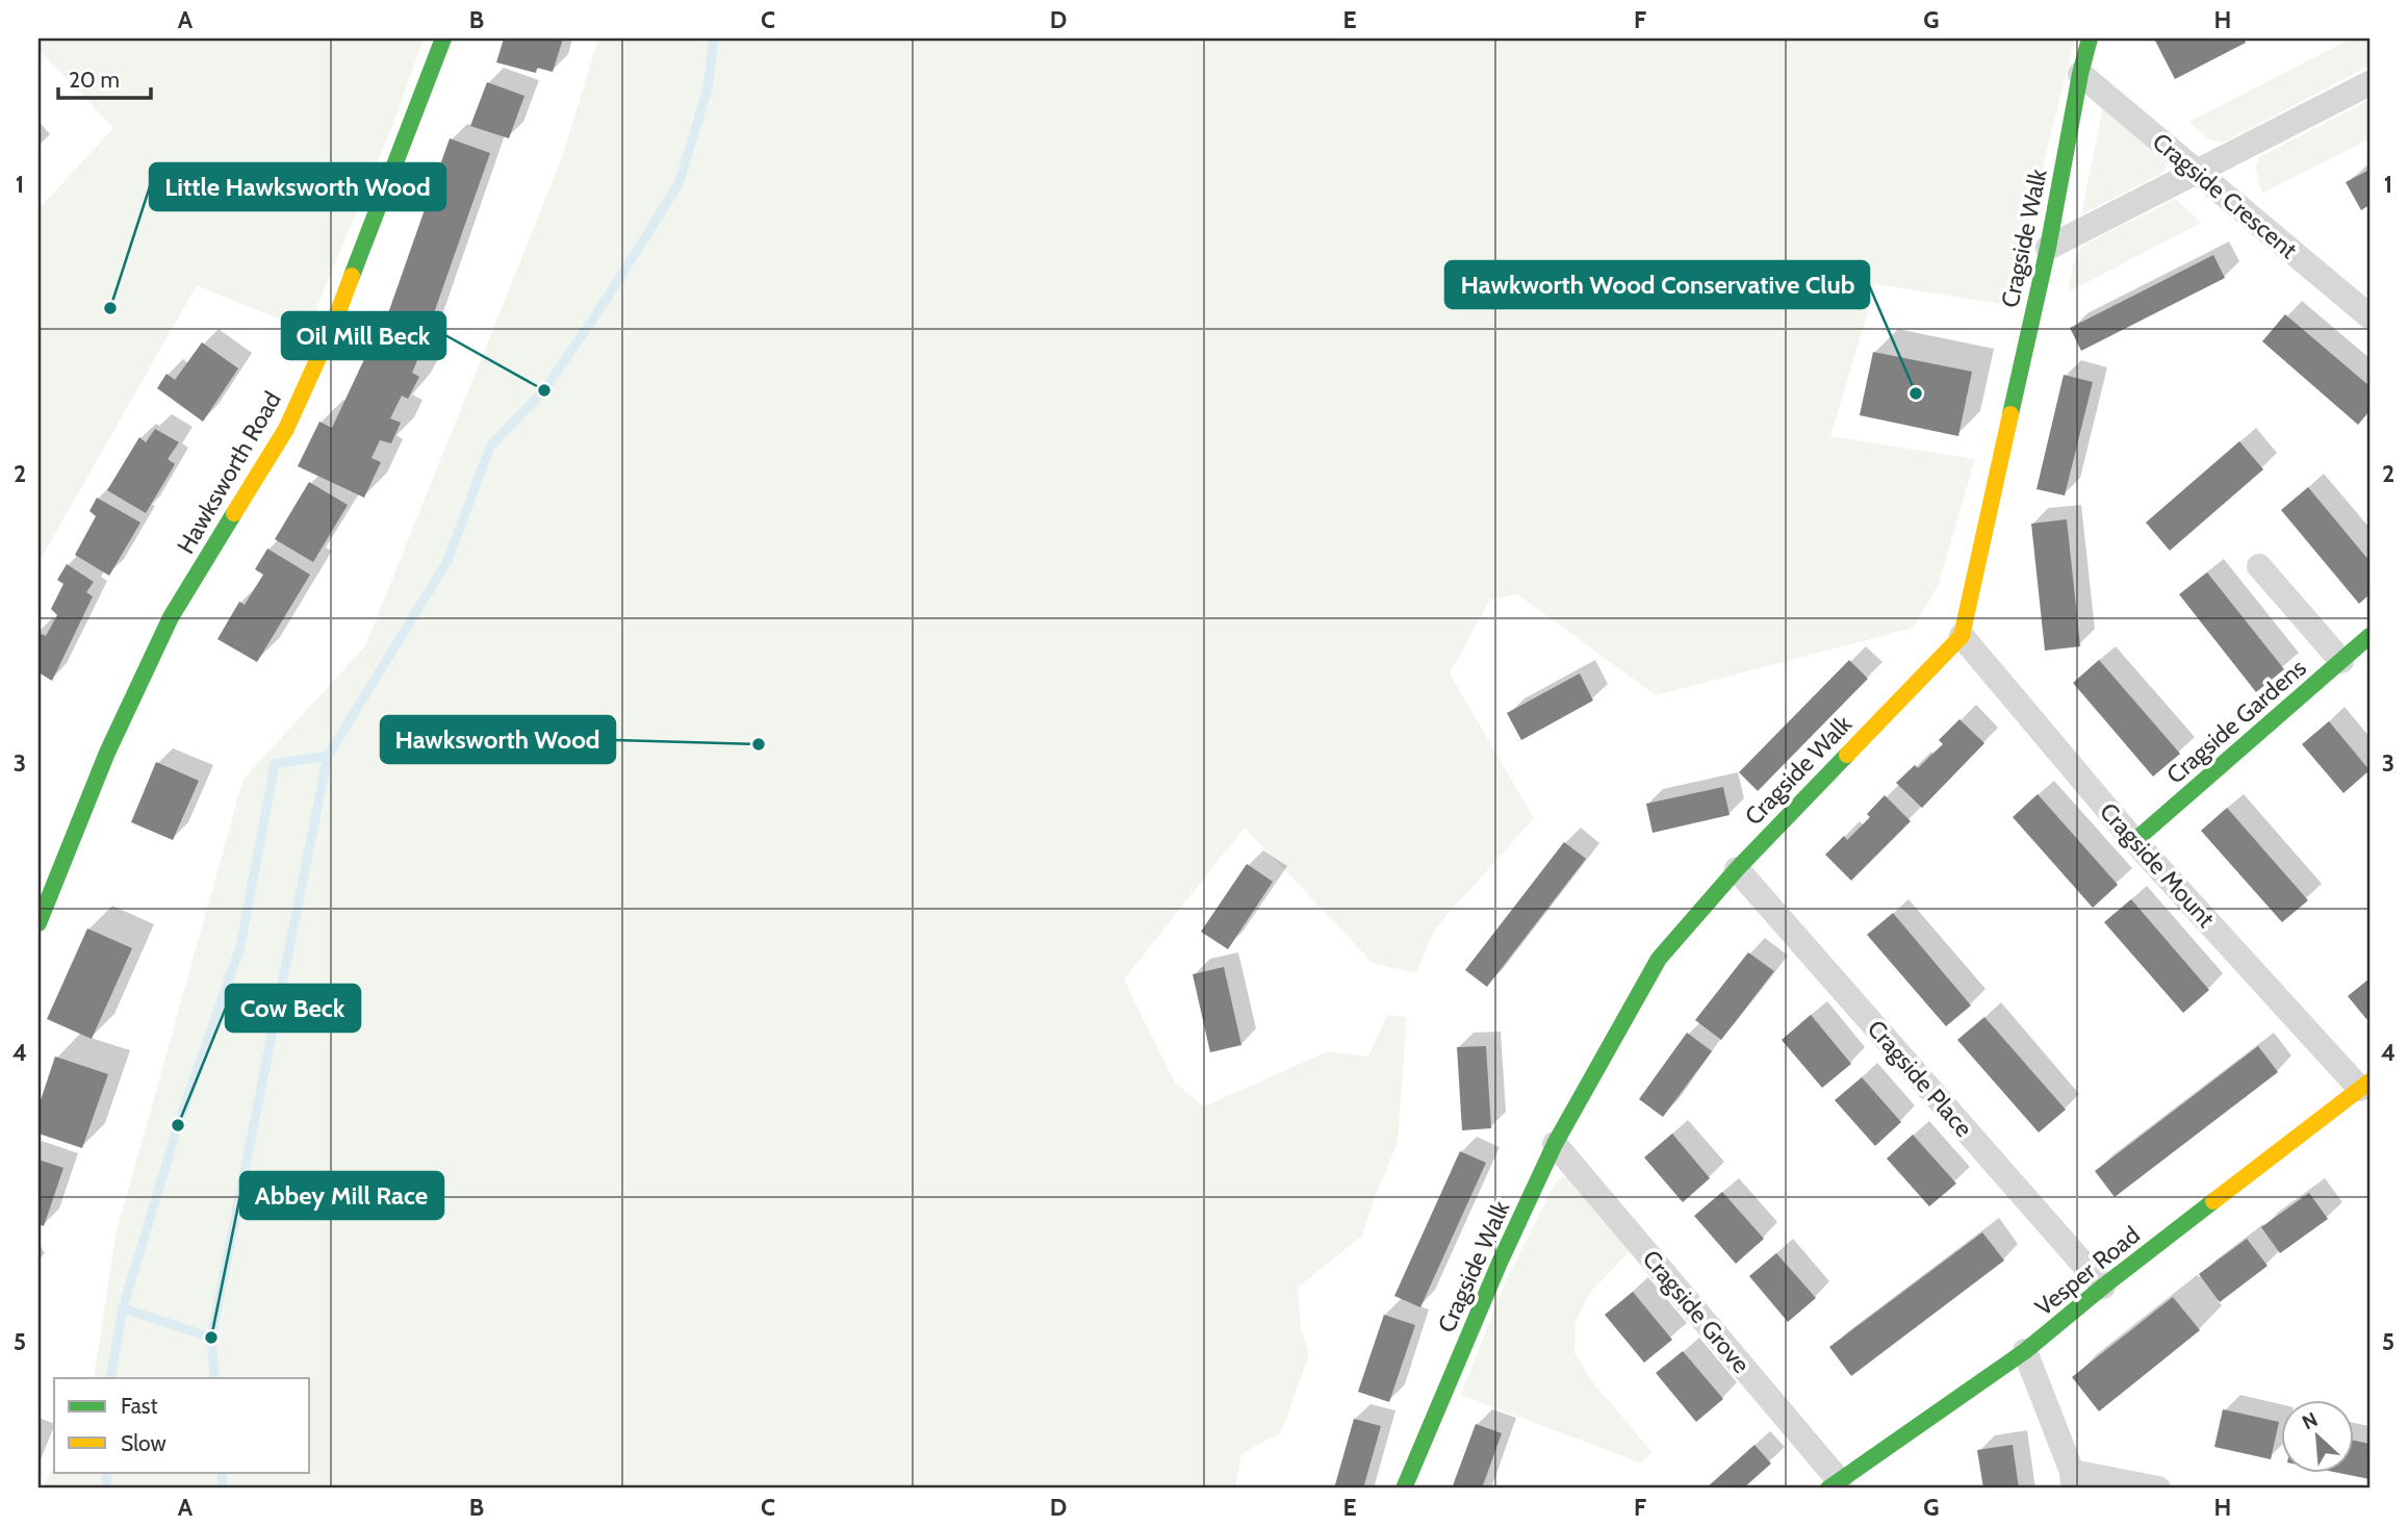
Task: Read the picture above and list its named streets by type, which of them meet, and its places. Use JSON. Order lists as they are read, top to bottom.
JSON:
{
  "streets": {
    "street": [
      "Cragside Crescent",
      "Cragside Walk",
      "Hawksworth Road",
      "Cragside Gardens",
      "Cragside Mount",
      "Cragside Place",
      "Vesper Road",
      "Cragside Grove"
    ]
  },
  "crossings": [
    ["Cragside Crescent", "Cragside Walk"],
    ["Cragside Walk", "Cragside Mount"],
    ["Cragside Walk", "Cragside Place"],
    ["Cragside Walk", "Cragside Grove"],
    ["Cragside Gardens", "Cragside Mount"],
    ["Cragside Mount", "Vesper Road"],
    ["Cragside Place", "Vesper Road"],
    ["Vesper Road", "Cragside Grove"]
  ],
  "places": [
    "Little Hawksworth Wood",
    "Oil Mill Beck",
    "Hawkworth Wood Conservative Club",
    "Hawksworth Wood",
    "Cow Beck",
    "Abbey Mill Race"
  ],
  "legend": ["Fast", "Slow"],
  "scale_bar": "20 m",
  "north": "top left",
  "grid": {
    "columns": [
      "A",
      "B",
      "C",
      "D",
      "E",
      "F",
      "G",
      "H"
    ],
    "rows": [
      "1",
      "2",
      "3",
      "4",
      "5"
    ]
  }
}
